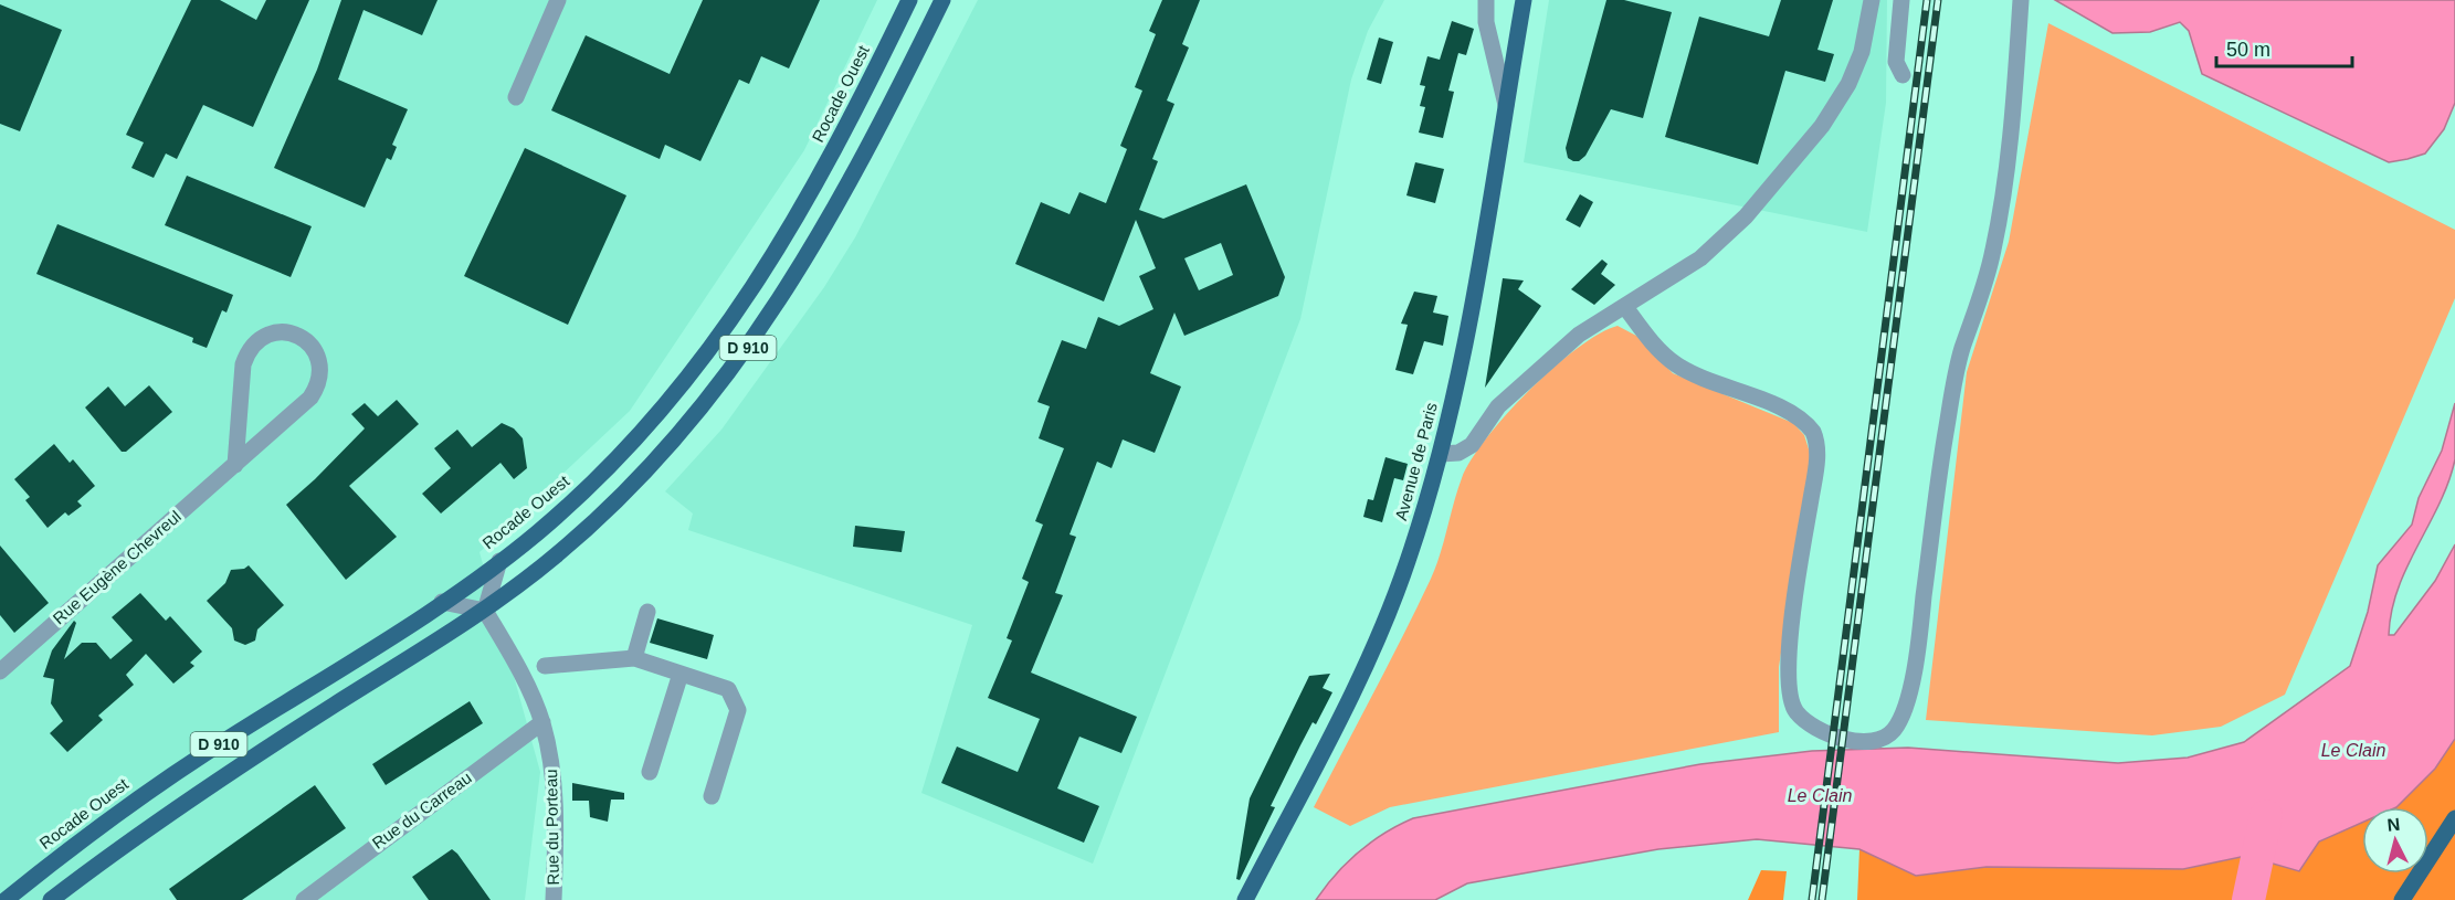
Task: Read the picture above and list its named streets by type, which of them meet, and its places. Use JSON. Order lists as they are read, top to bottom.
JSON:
{
  "streets": {
    "main road": ["Rocade Ouest", "D 910", "Avenue de Paris"],
    "street": ["Rue Eugène Chevreul", "Rue du Carreau", "Rue du Porteau"]
  },
  "crossings": [
    ["D 910", "Rue du Porteau"],
    ["Rue du Carreau", "Rue du Porteau"]
  ],
  "water": ["Le Clain"],
  "scale_bar": "50 m",
  "north": "top"
}
